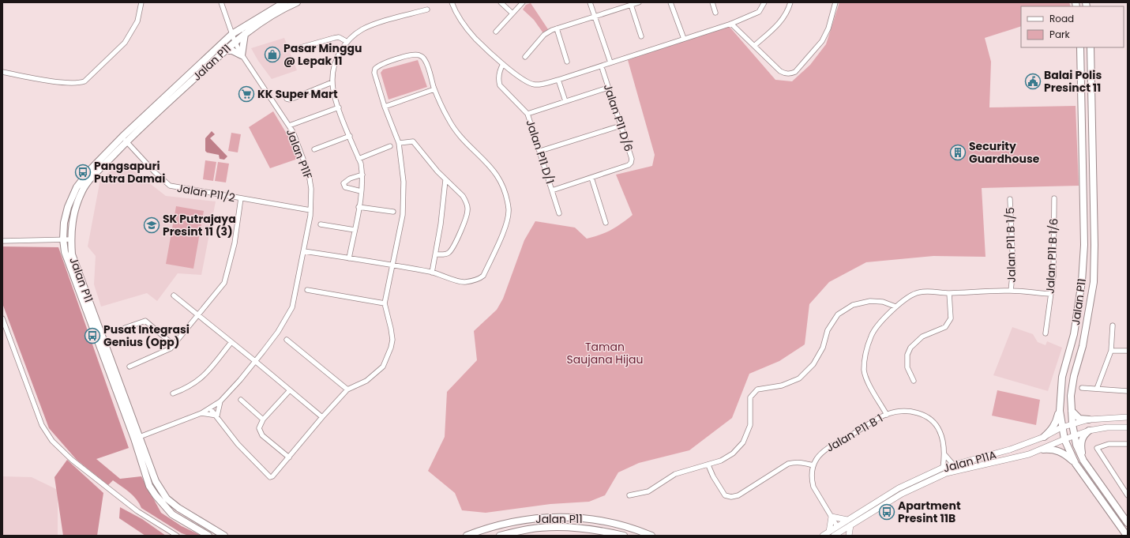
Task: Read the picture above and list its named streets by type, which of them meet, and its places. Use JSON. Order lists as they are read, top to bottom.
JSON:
{
  "streets": {
    "main road": ["Jalan P11"],
    "street": [
      "Jalan P11 D/6",
      "Jalan P11 D/1",
      "Jalan P11F",
      "Jalan P11/2",
      "Jalan P11 B 1/5",
      "Jalan P11 B 1/6",
      "Jalan P11 B 1",
      "Jalan P11A"
    ]
  },
  "crossings": [
    ["Jalan P11", "Jalan P11F"],
    ["Jalan P11", "Jalan P11/2"],
    ["Jalan P11", "Jalan P11A"],
    ["Jalan P11F", "Jalan P11/2"],
    ["Jalan P11 B 1", "Jalan P11A"]
  ],
  "parks": ["Taman Saujana Hijau"],
  "places": {
    "shop": ["Pasar Minggu @ Lepak 11"],
    "public building": ["Balai Polis Presinct 11"],
    "supermarket": ["KK Super Mart"],
    "building": ["Security Guardhouse"],
    "bus stop": ["Pangsapuri Putra Damai", "Pusat Integrasi Genius (Opp)", "Apartment Presint 11B"],
    "school or university": ["SK Putrajaya Presint 11 (3)"]
  },
  "legend": ["Road", "Park"]
}
